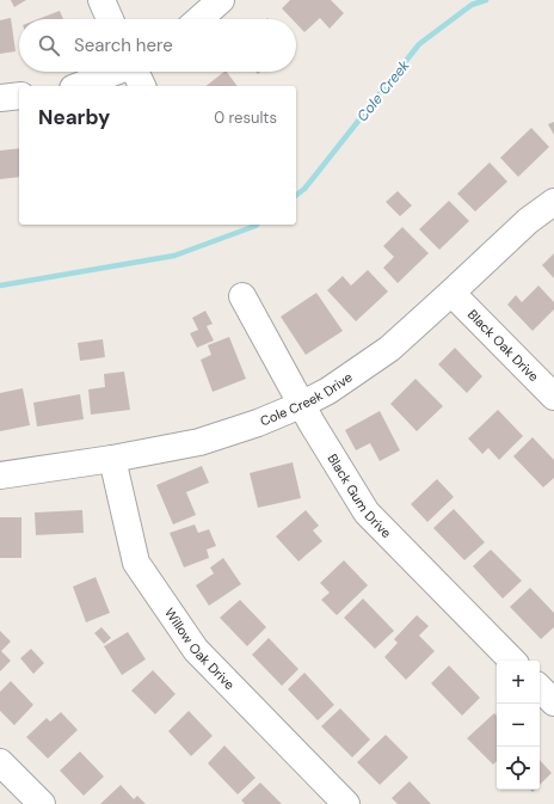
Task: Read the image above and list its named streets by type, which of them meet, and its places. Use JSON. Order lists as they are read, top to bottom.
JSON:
{
  "streets": {
    "street": [
      "Black Oak Drive",
      "Cole Creek Drive",
      "Black Gum Drive",
      "Willow Oak Drive"
    ]
  },
  "crossings": [
    ["Black Oak Drive", "Cole Creek Drive"],
    ["Cole Creek Drive", "Black Gum Drive"],
    ["Cole Creek Drive", "Willow Oak Drive"]
  ],
  "water": ["Cole Creek"],
  "page": {
    "search": "Search here",
    "heading": ["Nearby", "0 results"],
    "map_buttons": ["+", "−"]
  }
}
